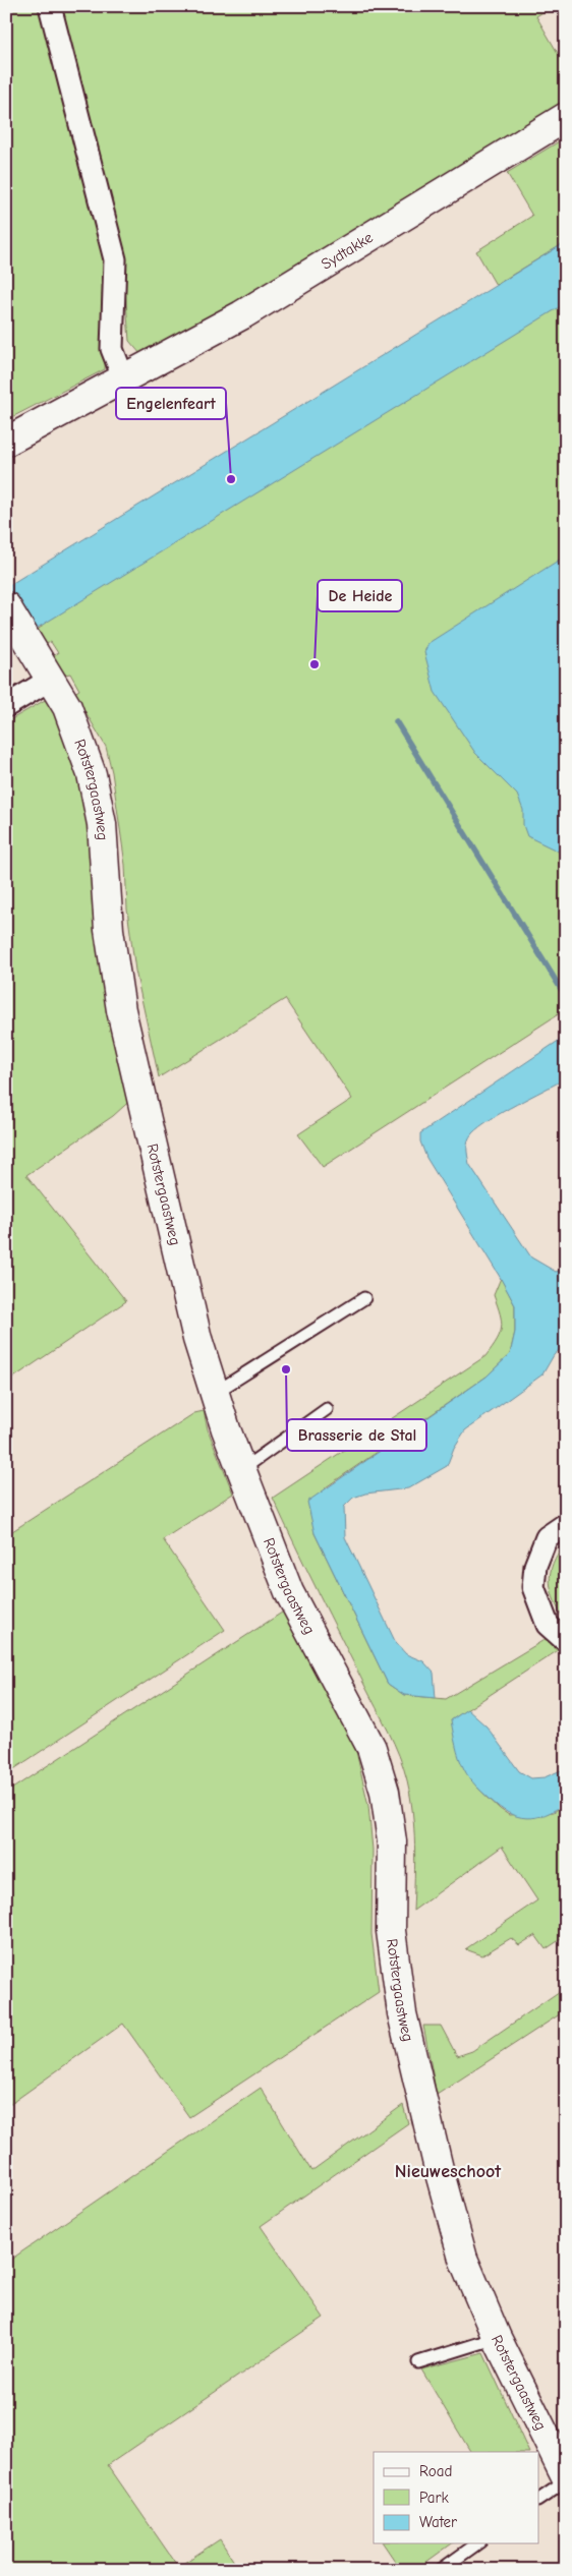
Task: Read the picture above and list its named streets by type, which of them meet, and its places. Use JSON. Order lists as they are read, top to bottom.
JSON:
{
  "streets": {
    "street": ["Sydtakke", "Rotstergaastweg"]
  },
  "districts": ["Nieuweschoot"],
  "places": ["Engelenfeart", "De Heide", "Brasserie de Stal"],
  "legend": ["Road", "Park", "Water"]
}
